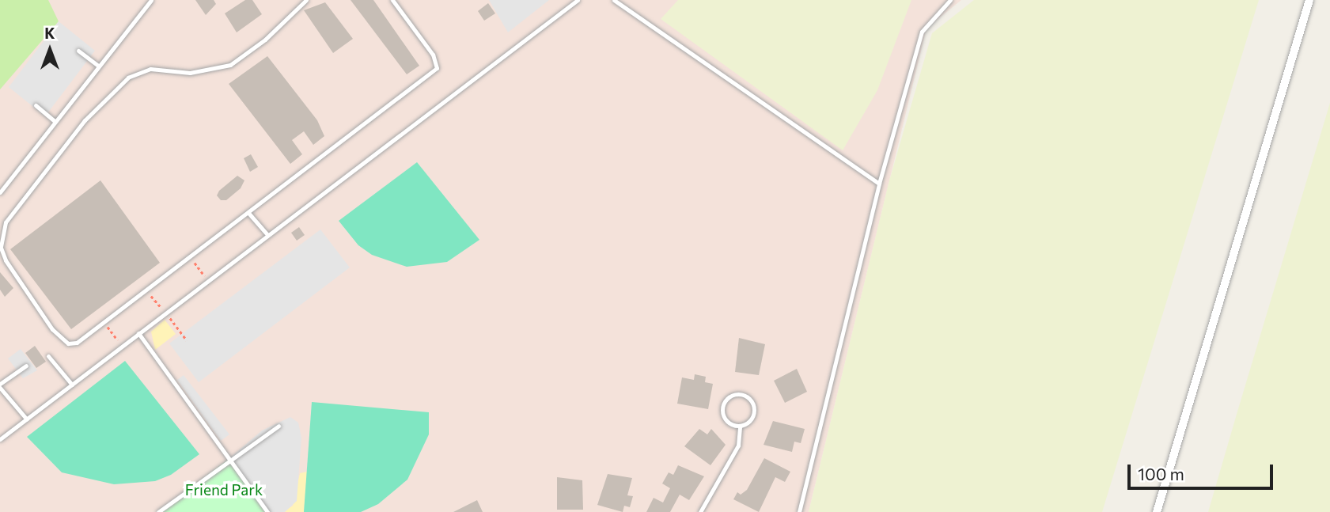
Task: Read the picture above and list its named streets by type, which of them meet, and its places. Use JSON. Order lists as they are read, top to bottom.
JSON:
{
  "parks": ["Friend Park"],
  "scale_bar": "100 m",
  "north": "top"
}
